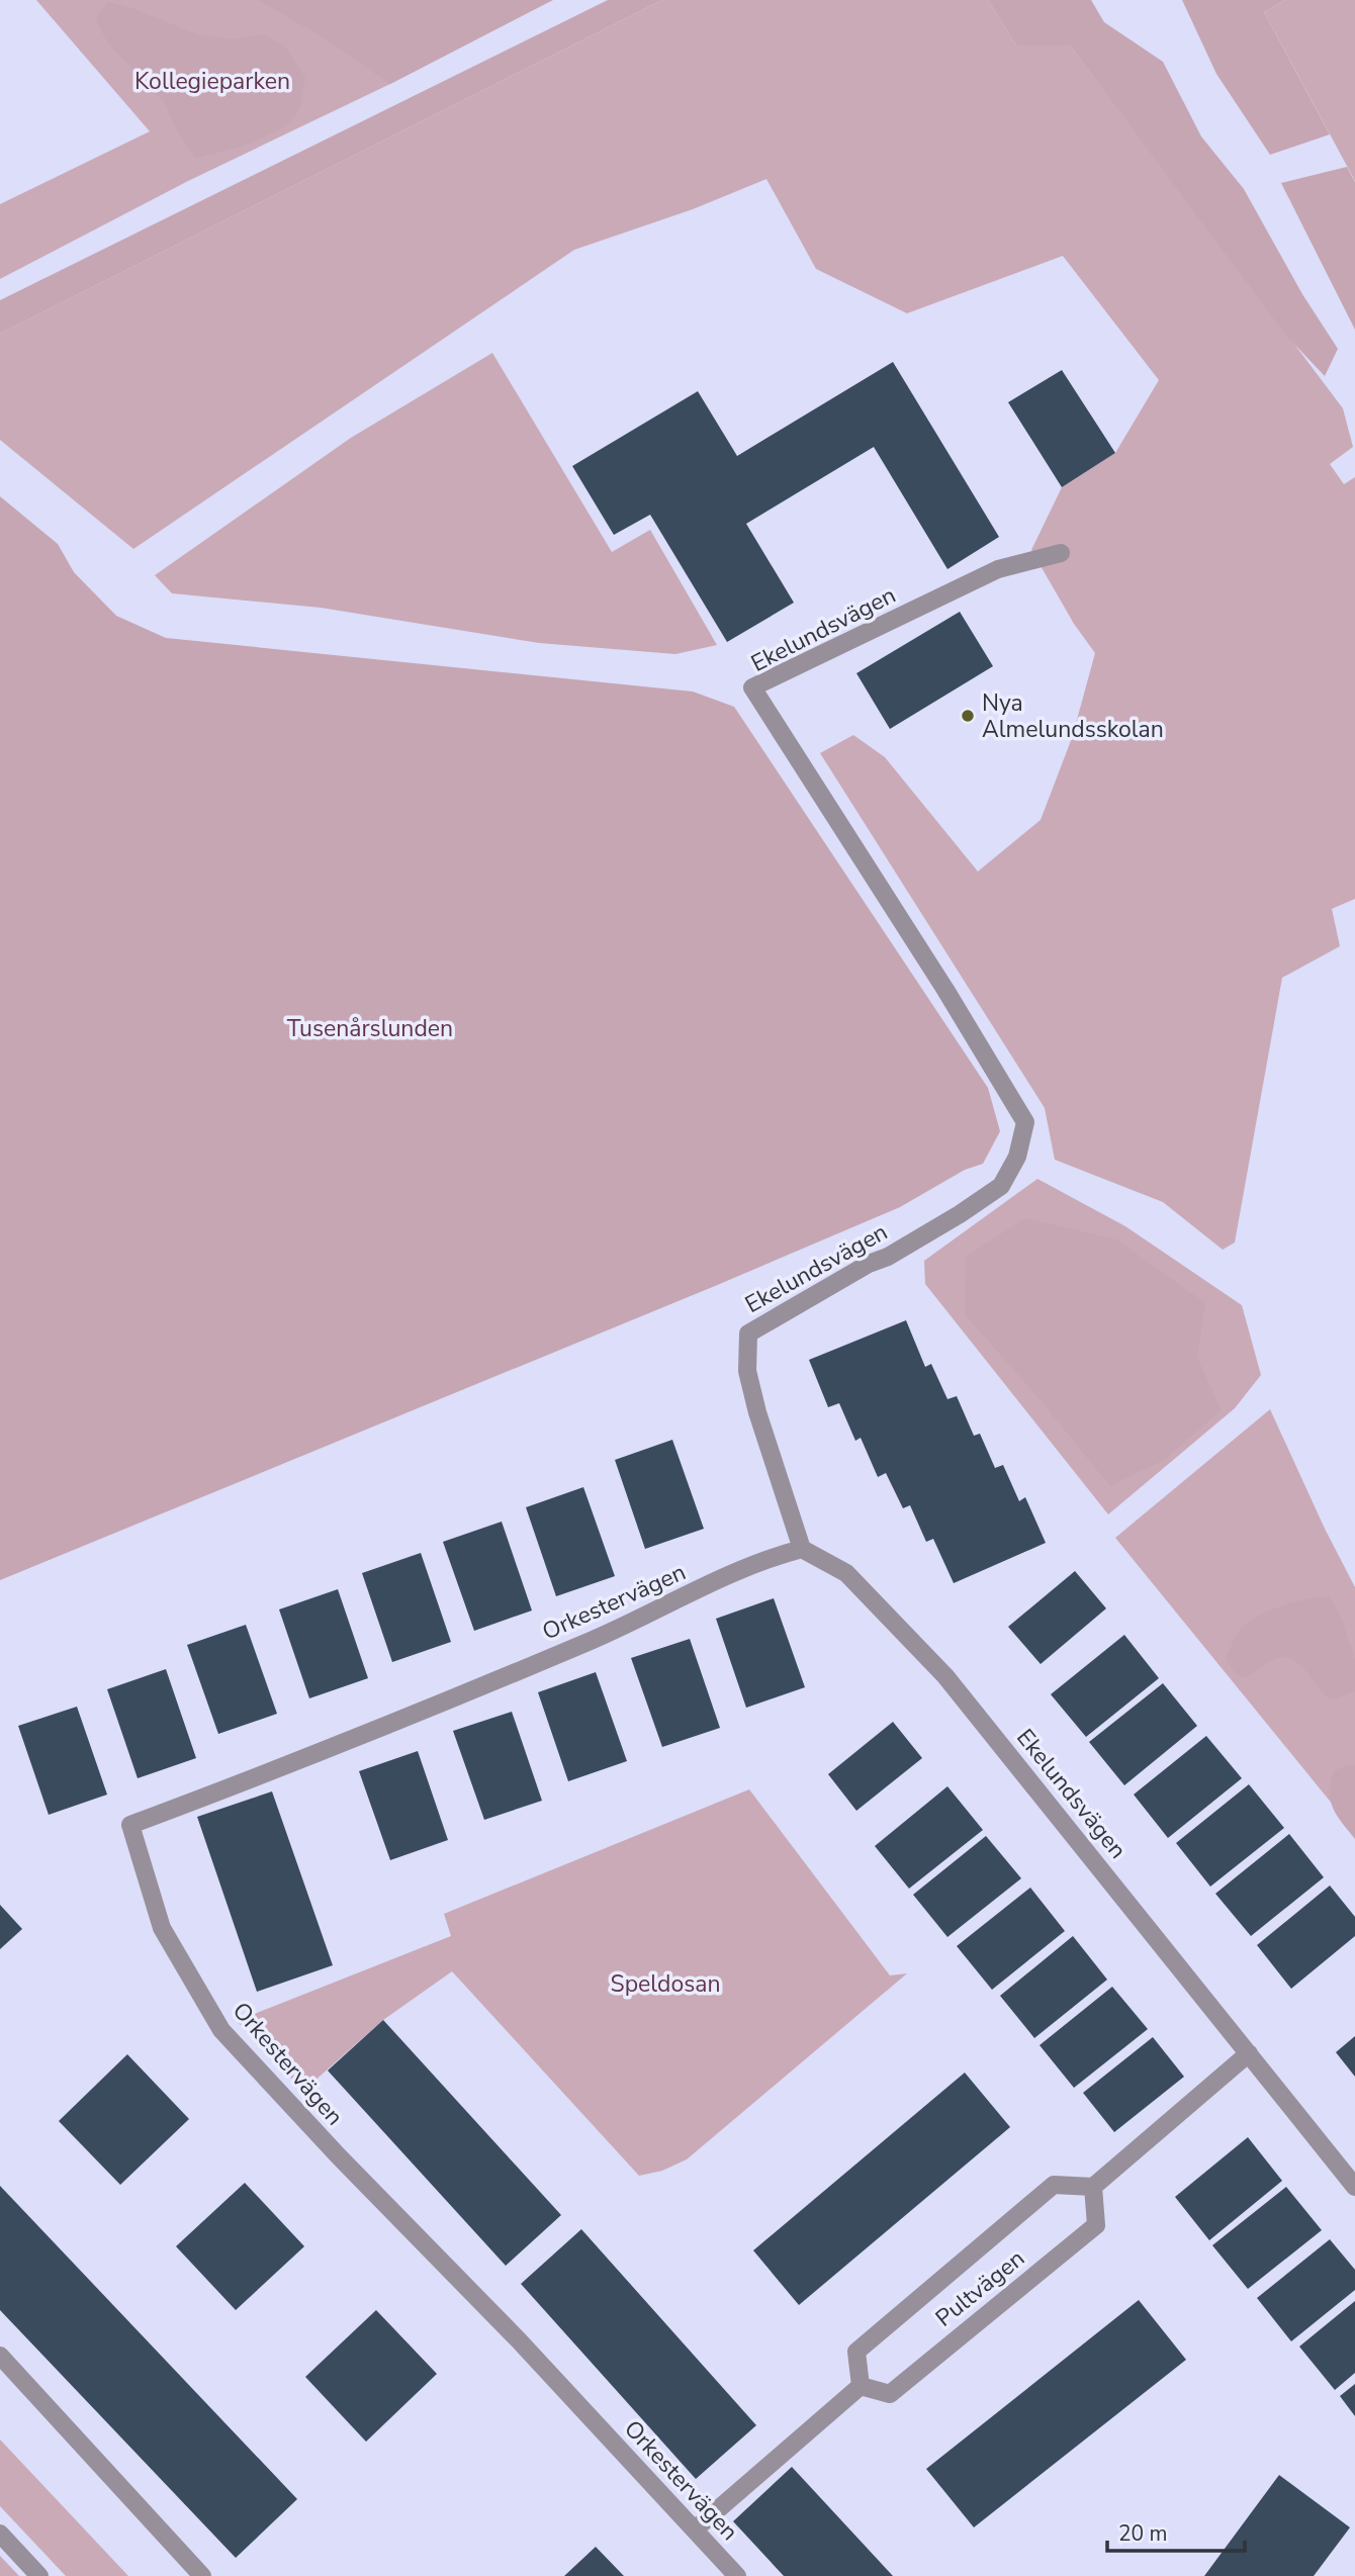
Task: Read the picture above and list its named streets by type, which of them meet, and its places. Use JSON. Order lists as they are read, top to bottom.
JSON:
{
  "streets": {
    "street": ["Ekelundsvägen", "Orkestervägen", "Pultvägen"]
  },
  "crossings": [
    ["Ekelundsvägen", "Orkestervägen"]
  ],
  "parks": ["Kollegieparken", "Tusenårslunden", "Speldosan"],
  "places": ["Nya Almelundsskolan"],
  "scale_bar": "20 m"
}
